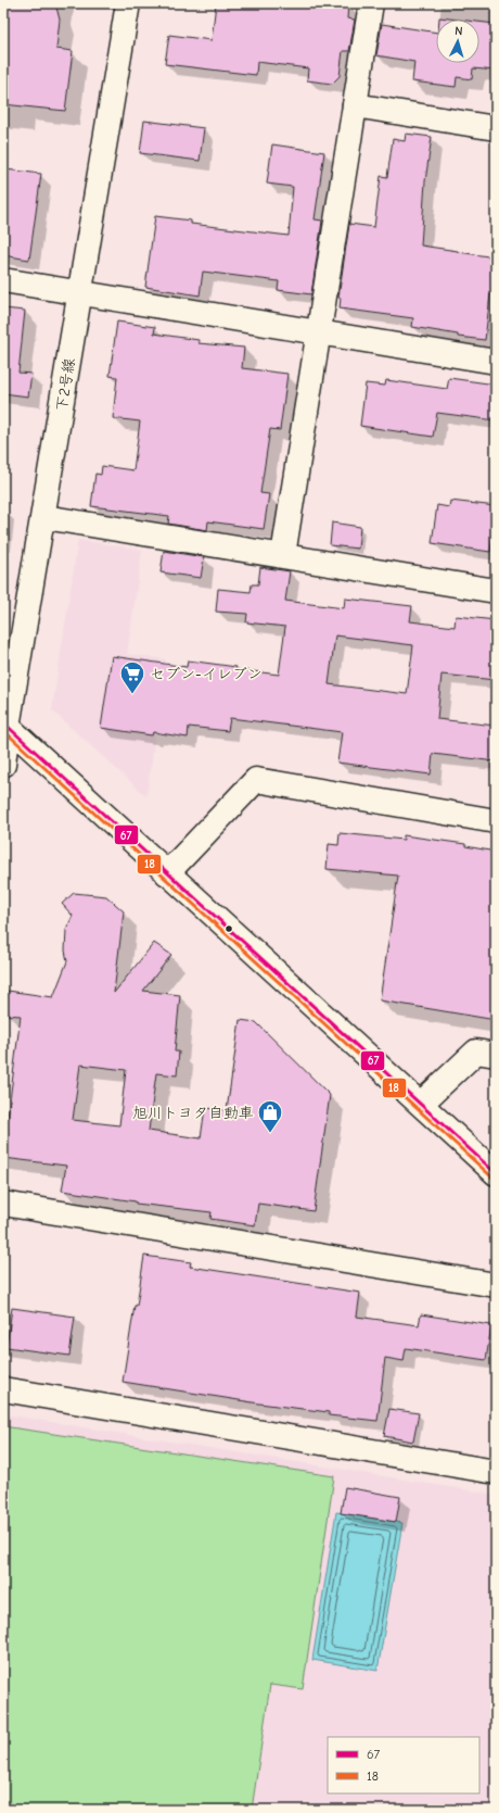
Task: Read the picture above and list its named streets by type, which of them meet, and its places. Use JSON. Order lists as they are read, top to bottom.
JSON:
{
  "streets": {
    "street": ["下2号線"]
  },
  "places": {
    "supermarket": ["セブン-イレブン"],
    "shop": ["旭川トヨタ自動車"]
  },
  "lines": ["transit line 67", "transit line 18"],
  "legend": ["67", "18"],
  "north": "top"
}
